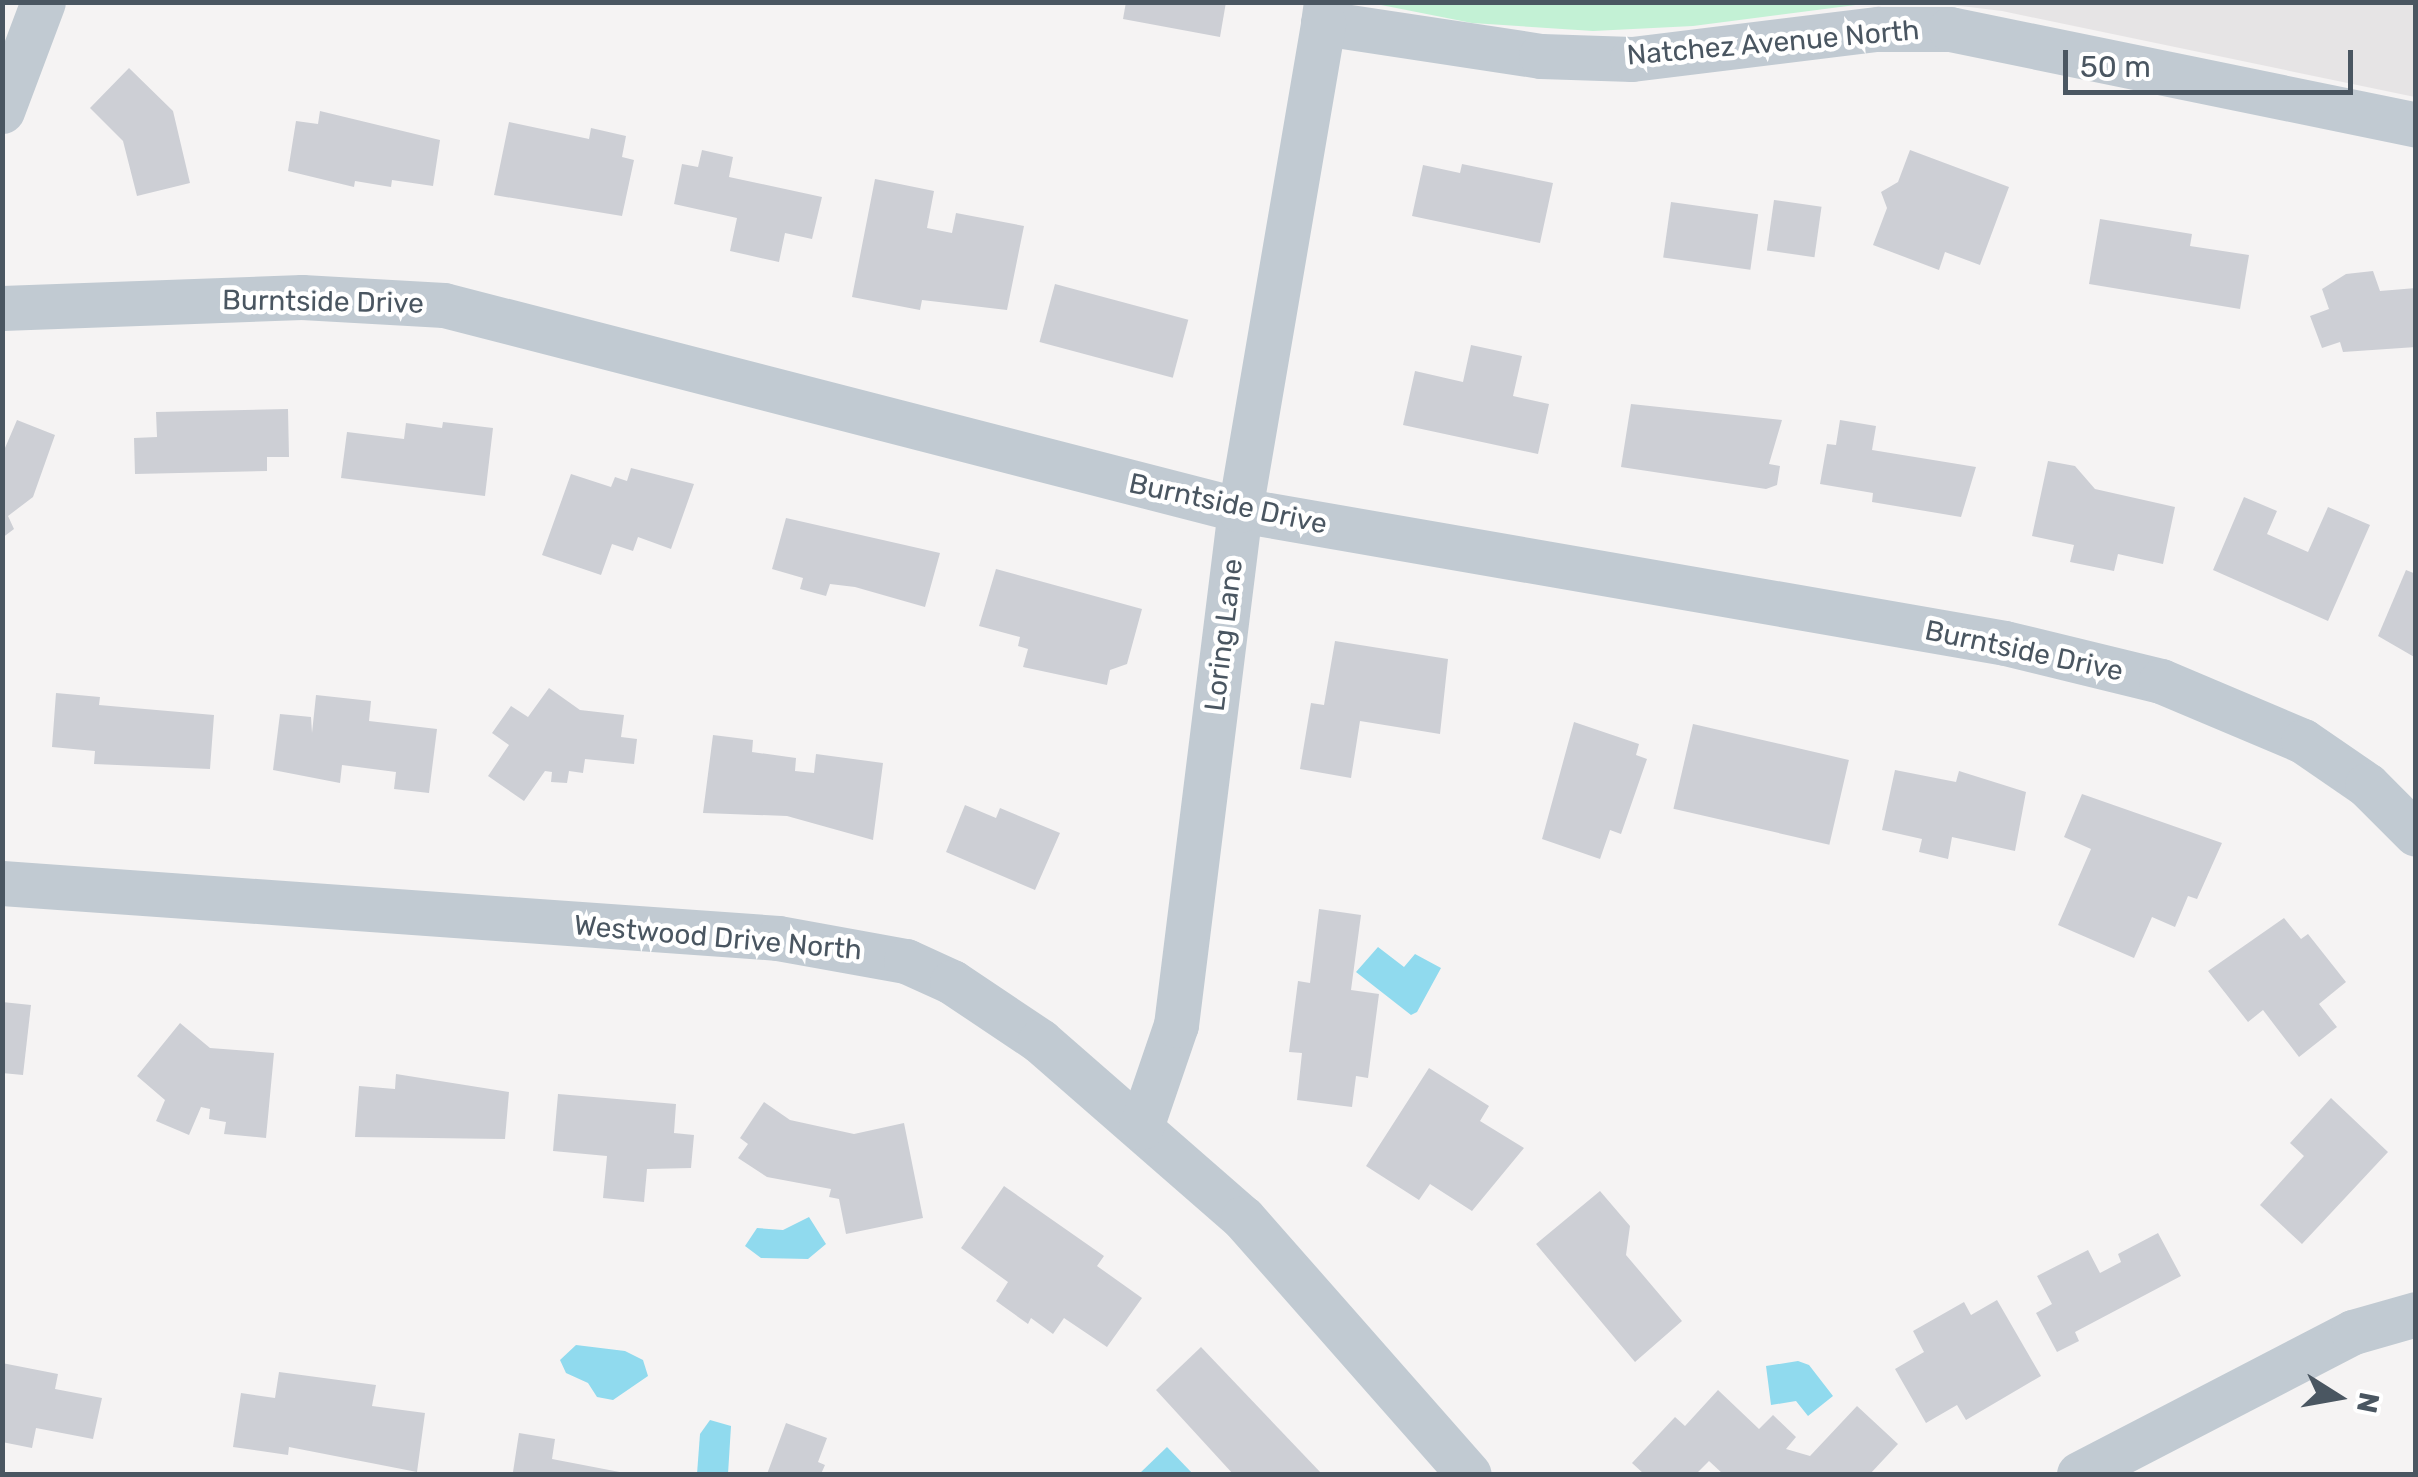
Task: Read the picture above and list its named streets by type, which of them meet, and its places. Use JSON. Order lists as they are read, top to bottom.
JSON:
{
  "streets": {
    "street": [
      "Natchez Avenue North",
      "Burntside Drive",
      "Loring Lane",
      "Westwood Drive North"
    ]
  },
  "crossings": [
    ["Natchez Avenue North", "Loring Lane"],
    ["Burntside Drive", "Loring Lane"],
    ["Loring Lane", "Westwood Drive North"]
  ],
  "scale_bar": "50 m",
  "north": "right"
}
